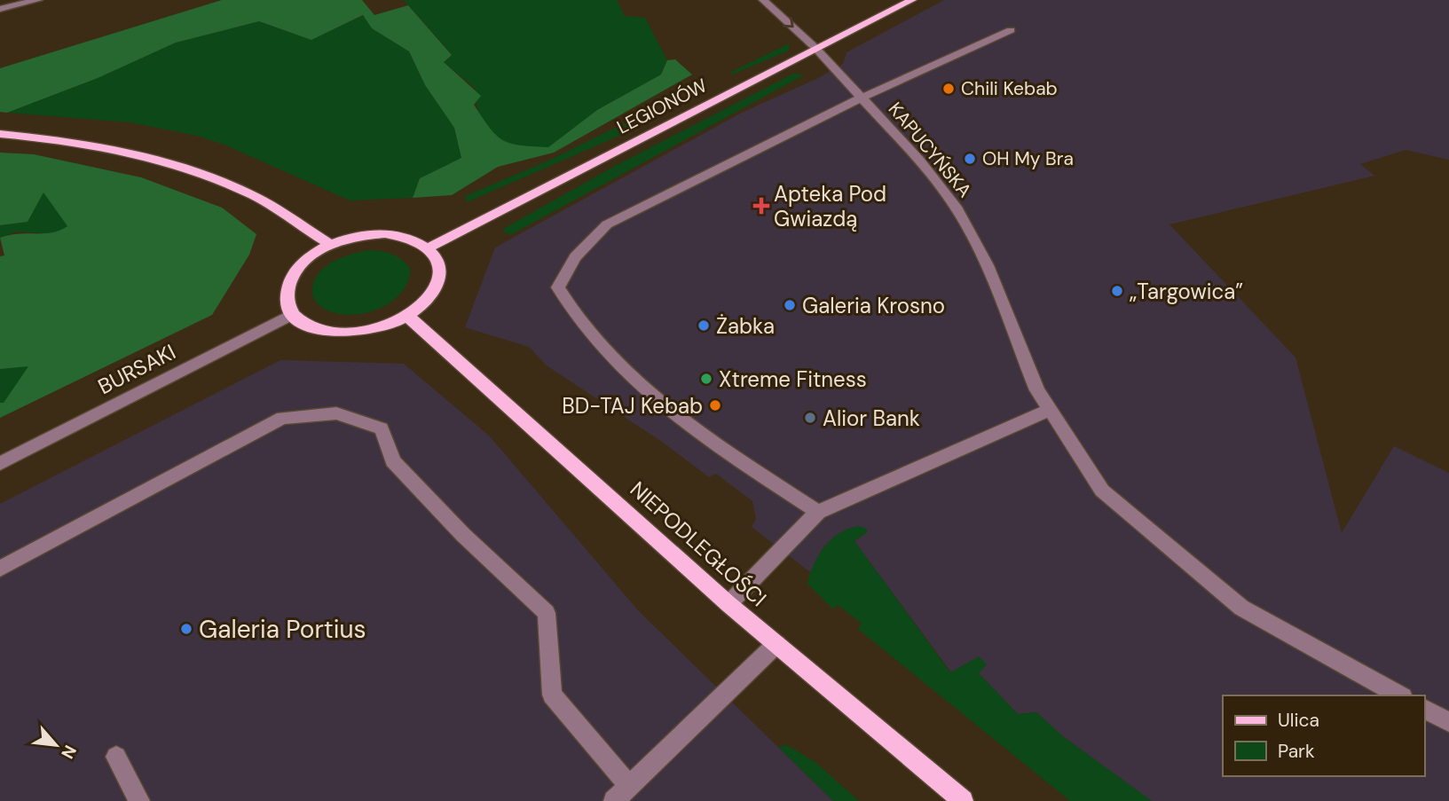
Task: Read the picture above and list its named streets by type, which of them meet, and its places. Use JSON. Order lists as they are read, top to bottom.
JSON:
{
  "streets": {
    "main road": ["LEGIONÓW", "NIEPODLEGŁOŚCI"],
    "street": ["KAPUCYŃSKA", "BURSAKI"]
  },
  "crossings": [
    ["LEGIONÓW", "KAPUCYŃSKA"],
    ["LEGIONÓW", "BURSAKI"],
    ["LEGIONÓW", "NIEPODLEGŁOŚCI"],
    ["BURSAKI", "NIEPODLEGŁOŚCI"]
  ],
  "places": {
    "other": [
      "Chili Kebab",
      "OH My Bra",
      "„Targowica”",
      "Galeria Krosno",
      "Żabka",
      "Xtreme Fitness",
      "BD-TAJ Kebab",
      "Alior Bank",
      "Galeria Portius"
    ],
    "health": ["Apteka Pod Gwiazdą"]
  },
  "legend": ["Ulica", "Park"],
  "north": "bottom right"
}
